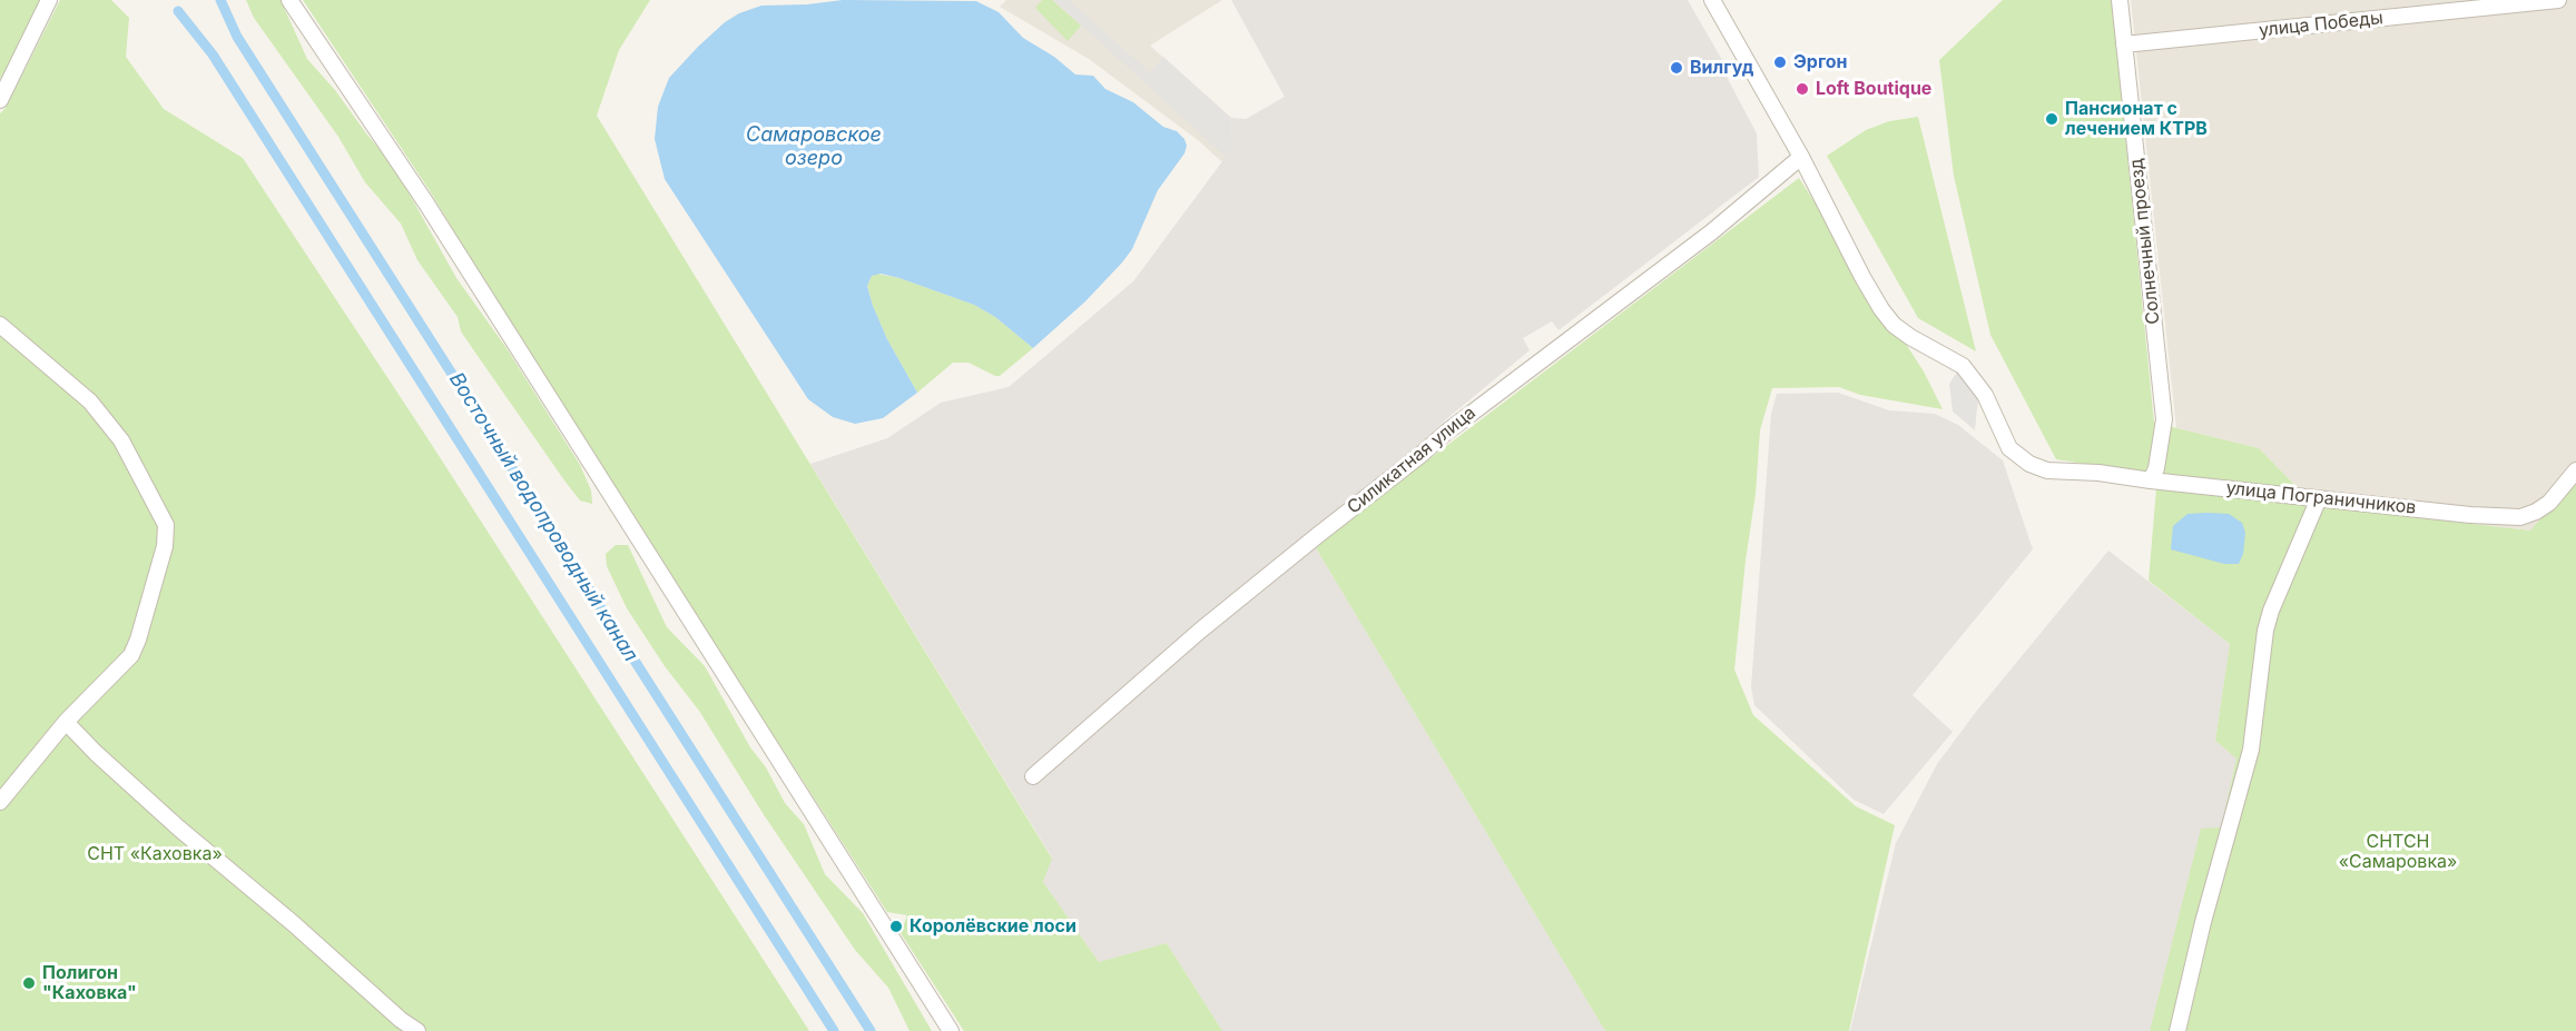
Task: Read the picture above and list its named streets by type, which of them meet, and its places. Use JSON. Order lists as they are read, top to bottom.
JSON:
{
  "streets": {
    "street": [
      "улица Победы",
      "Солнечный проезд",
      "Силикатная улица",
      "улица Пограничников"
    ]
  },
  "crossings": [
    ["улица Победы", "Солнечный проезд"],
    ["Солнечный проезд", "улица Пограничников"],
    ["Силикатная улица", "улица Пограничников"]
  ],
  "water": ["Самаровское озеро", "Восточный водопроводный канал"],
  "parks": ["СНТСН «Самаровка»", "СНТ «Каховка»"],
  "places": [
    "Эргон",
    "Вилгуд",
    "Loft Boutique",
    "Пансионат с лечением КТРВ",
    "Королёвские лоси",
    "Полигон \"Каховка\""
  ]
}
